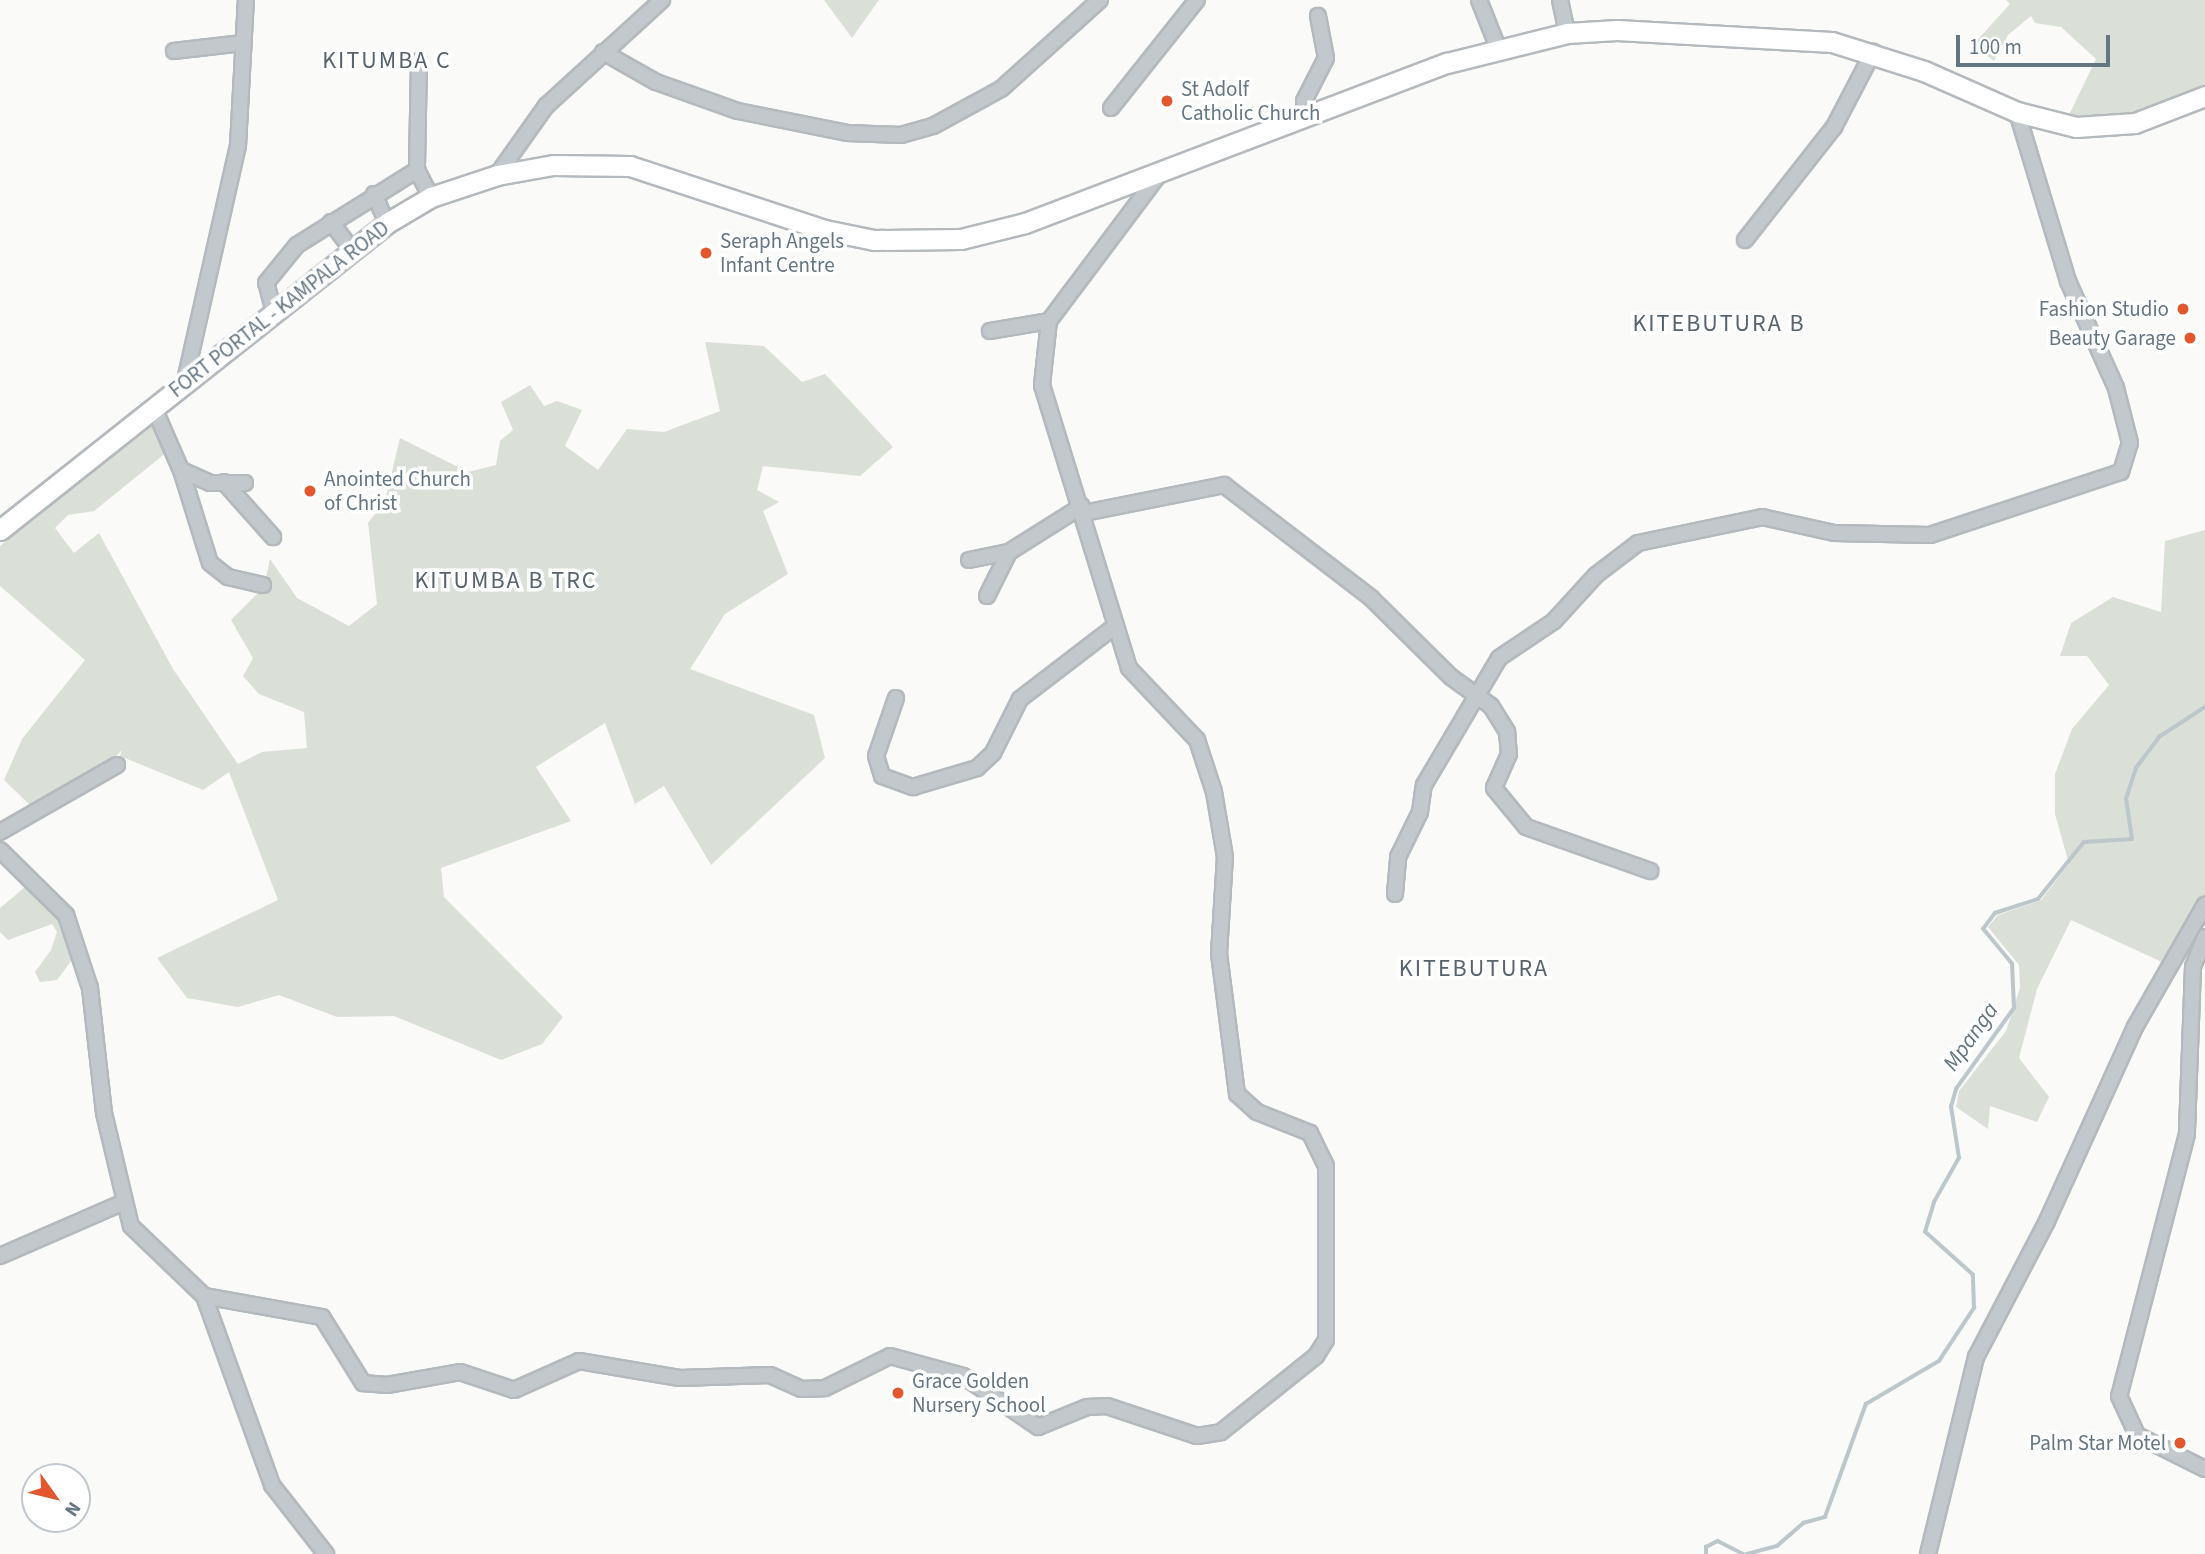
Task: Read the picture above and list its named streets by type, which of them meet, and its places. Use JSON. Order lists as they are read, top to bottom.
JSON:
{
  "streets": {
    "highway": ["FORT PORTAL - KAMPALA ROAD"]
  },
  "districts": [
    "KITUMBA C",
    "KITEBUTURA B",
    "KITUMBA B TRC",
    "KITEBUTURA"
  ],
  "water": ["Mpanga"],
  "places": [
    "St Adolf Catholic Church",
    "Seraph Angels Infant Centre",
    "Fashion Studio",
    "Beauty Garage",
    "Anointed Church of Christ",
    "Grace Golden Nursery School",
    "Palm Star Motel"
  ],
  "scale_bar": "100 m",
  "north": "bottom right"
}
